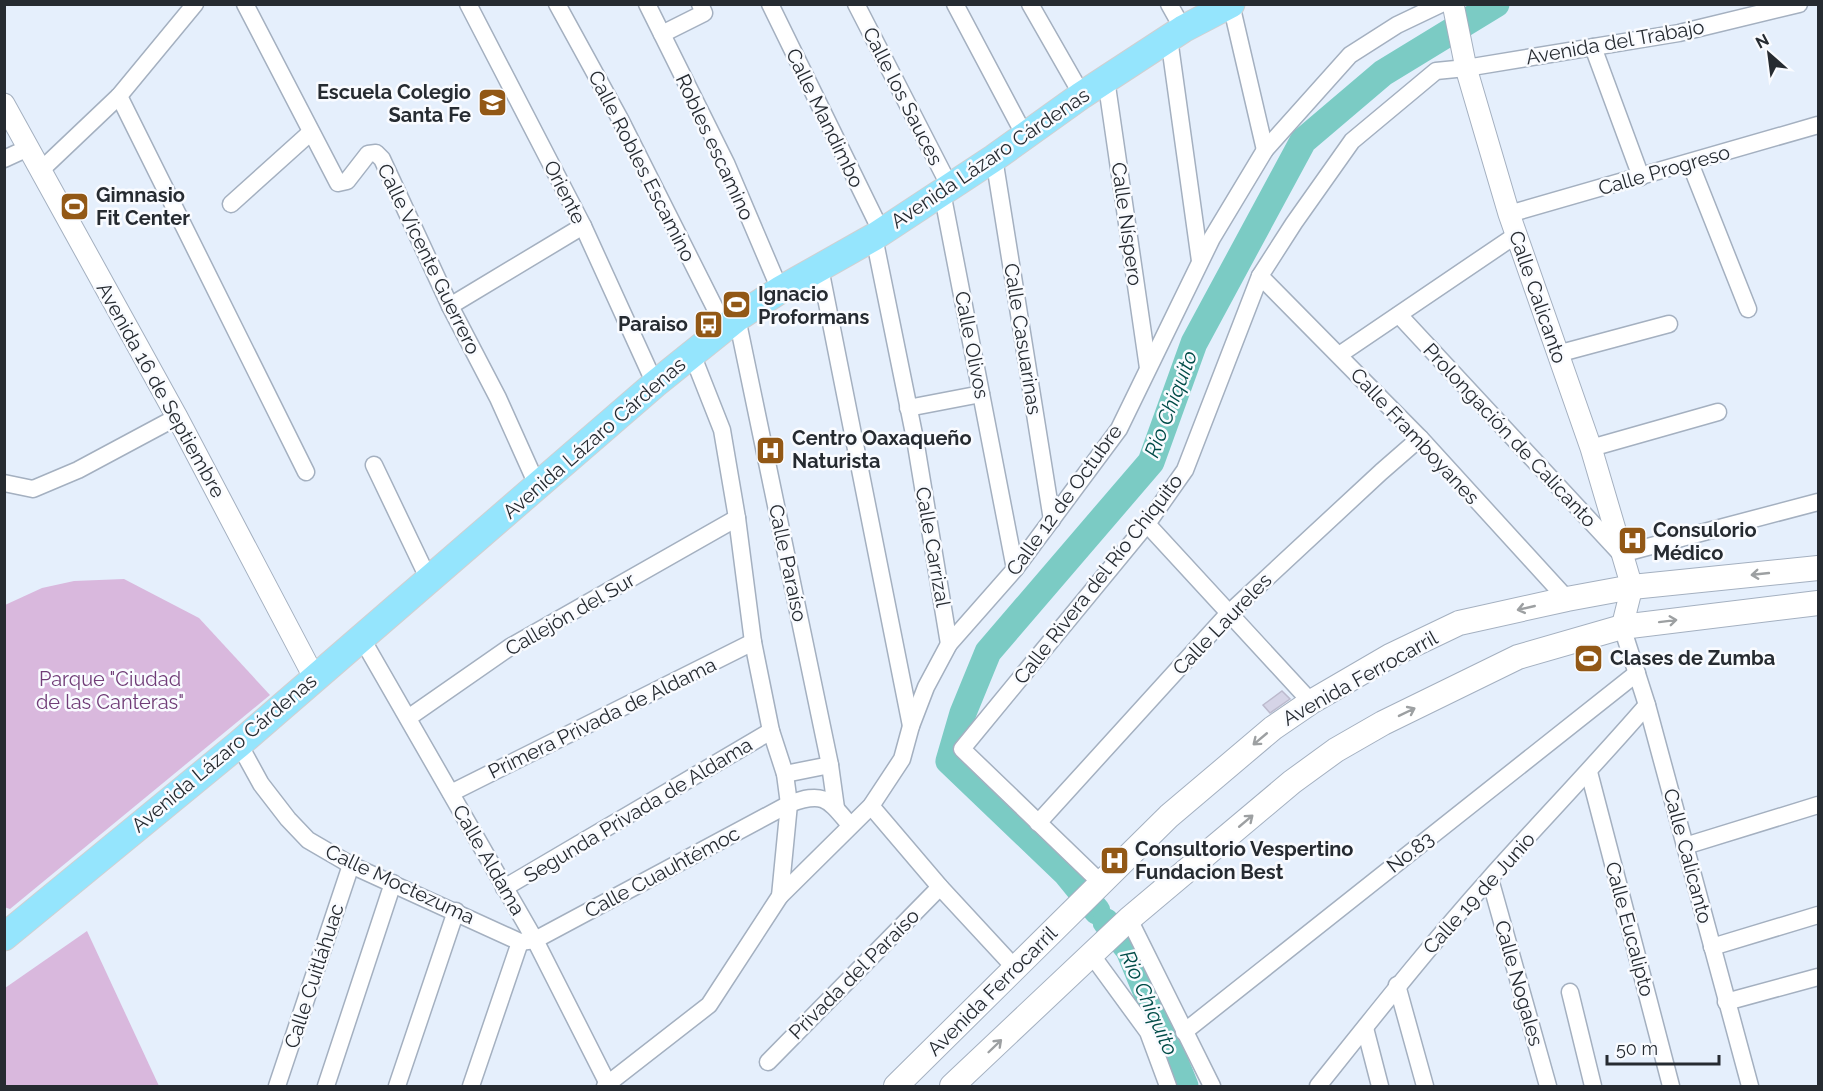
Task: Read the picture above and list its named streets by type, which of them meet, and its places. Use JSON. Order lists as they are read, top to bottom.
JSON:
{
  "streets": {
    "main road": ["Avenida Lázaro Cárdenas", "Avenida Ferrocarril"],
    "street": [
      "Avenida del Trabajo",
      "Calle los Sauces",
      "Calle Mandimbo",
      "Robles escamino",
      "Calle Robles Escamino",
      "Calle Progreso",
      "Oriente",
      "Calle Níspero",
      "Calle Vicente Guerrero",
      "Calle Calicanto",
      "Calle Casuarinas",
      "Calle Olivos",
      "Avenida 16 de Septiembre",
      "Prolongación de Calicanto",
      "Calle Framboyanes",
      "Calle 12 de Octubre",
      "Calle Carrizal",
      "Calle Paraíso",
      "Calle Rivera del Río Chiquito",
      "Callejón del Sur",
      "Calle Laureles",
      "Primera Privada de Aldama",
      "Segunda Privada de Aldama",
      "No.83",
      "Calle Aldama",
      "Calle Cuauhtémoc",
      "Calle Moctezuma",
      "Calle 19 de Junio",
      "Calle Eucalipto",
      "Privada del Paraíso",
      "Calle Cuitláhuac",
      "Calle Nogales"
    ]
  },
  "crossings": [
    ["Avenida del Trabajo", "Calle Calicanto"],
    ["Avenida del Trabajo", "Calle Rivera del Río Chiquito"],
    ["Calle los Sauces", "Avenida Lázaro Cárdenas"],
    ["Calle los Sauces", "Calle Olivos"],
    ["Calle Mandimbo", "Avenida Lázaro Cárdenas"],
    ["Calle Mandimbo", "Calle Carrizal"],
    ["Robles escamino", "Avenida Lázaro Cárdenas"],
    ["Avenida Lázaro Cárdenas", "Calle Robles Escamino"],
    ["Avenida Lázaro Cárdenas", "Oriente"],
    ["Avenida Lázaro Cárdenas", "Calle Níspero"],
    ["Avenida Lázaro Cárdenas", "Calle Vicente Guerrero"],
    ["Avenida Lázaro Cárdenas", "Calle Casuarinas"],
    ["Avenida Lázaro Cárdenas", "Calle Olivos"],
    ["Avenida Lázaro Cárdenas", "Avenida 16 de Septiembre"],
    ["Avenida Lázaro Cárdenas", "Calle 12 de Octubre"],
    ["Avenida Lázaro Cárdenas", "Calle Carrizal"],
    ["Avenida Lázaro Cárdenas", "Calle Paraíso"],
    ["Avenida Lázaro Cárdenas", "Calle Aldama"],
    ["Avenida Lázaro Cárdenas", "Calle Moctezuma"],
    ["Calle Robles Escamino", "Calle Paraíso"],
    ["Calle Progreso", "Calle Calicanto"],
    ["Calle Níspero", "Calle 12 de Octubre"],
    ["Calle Calicanto", "Prolongación de Calicanto"],
    ["Calle Calicanto", "Calle 12 de Octubre"],
    ["Calle Calicanto", "Calle Rivera del Río Chiquito"],
    ["Calle Calicanto", "Avenida Ferrocarril"],
    ["Calle Calicanto", "No.83"],
    ["Calle Calicanto", "Calle 19 de Junio"],
    ["Calle Casuarinas", "Calle 12 de Octubre"],
    ["Calle Olivos", "Calle 12 de Octubre"],
    ["Calle Framboyanes", "Calle Rivera del Río Chiquito"],
    ["Calle Framboyanes", "Calle Laureles"],
    ["Calle Framboyanes", "Avenida Ferrocarril"],
    ["Calle 12 de Octubre", "Calle Carrizal"],
    ["Calle 12 de Octubre", "Callejón del Sur"],
    ["Calle 12 de Octubre", "Primera Privada de Aldama"],
    ["Calle 12 de Octubre", "Segunda Privada de Aldama"],
    ["Calle 12 de Octubre", "Calle Aldama"],
    ["Calle 12 de Octubre", "Calle Cuauhtémoc"],
    ["Calle Paraíso", "Calle Cuauhtémoc"],
    ["Calle Rivera del Río Chiquito", "Calle Laureles"],
    ["Callejón del Sur", "Calle Aldama"],
    ["Primera Privada de Aldama", "Calle Aldama"],
    ["Segunda Privada de Aldama", "Calle Aldama"],
    ["Calle Aldama", "Calle Cuauhtémoc"],
    ["Calle Aldama", "Calle Moctezuma"],
    ["Calle Cuauhtémoc", "Calle Moctezuma"],
    ["Calle Moctezuma", "Calle Cuitláhuac"],
    ["Calle 19 de Junio", "Calle Eucalipto"],
    ["Calle 19 de Junio", "Calle Nogales"]
  ],
  "water": ["Rio Chiquito"],
  "parks": ["Parque \"Ciudad de las Canteras\""],
  "places": {
    "school or university": ["Escuela Colegio Santa Fe"],
    "sports": ["Gimnasio Fit Center", "Ignacio Proformans", "Clases de Zumba"],
    "bus stop": ["Paraiso"],
    "hospital": ["Centro Oaxaqueño Naturista", "Consulorio Médico", "Consultorio Vespertino Fundacion Best"]
  },
  "scale_bar": "50 m",
  "north": "top left"
}
